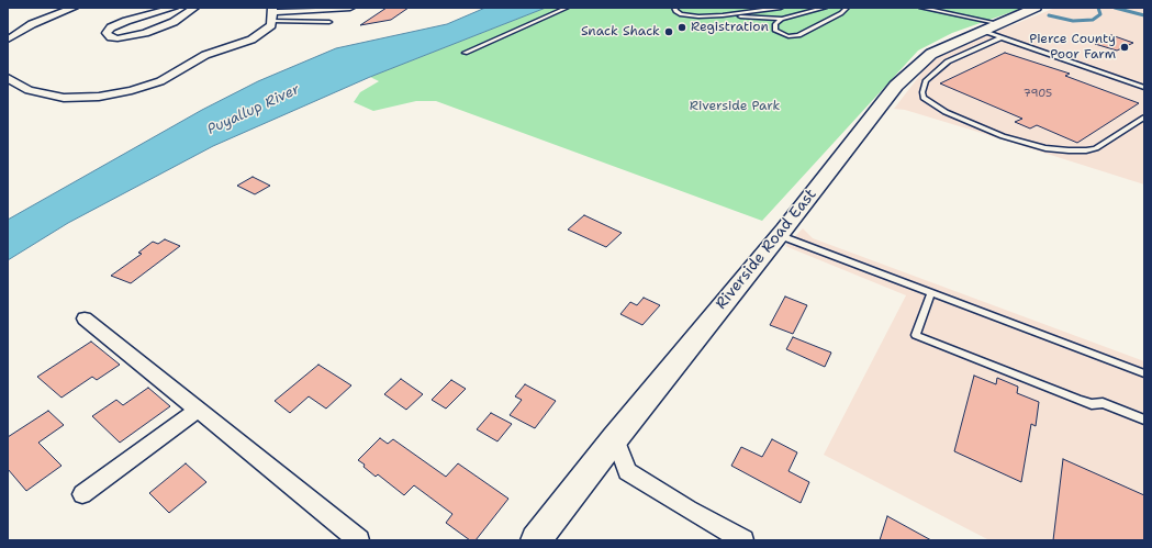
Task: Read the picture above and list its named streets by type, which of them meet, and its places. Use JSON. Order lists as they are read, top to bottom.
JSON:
{
  "streets": {
    "street": ["Riverside Road East"]
  },
  "water": ["Puyallup River"],
  "parks": ["Riverside Park"],
  "places": ["Registration", "Snack Shack", "Pierce County Poor Farm"],
  "house_numbers": ["7905"]
}
